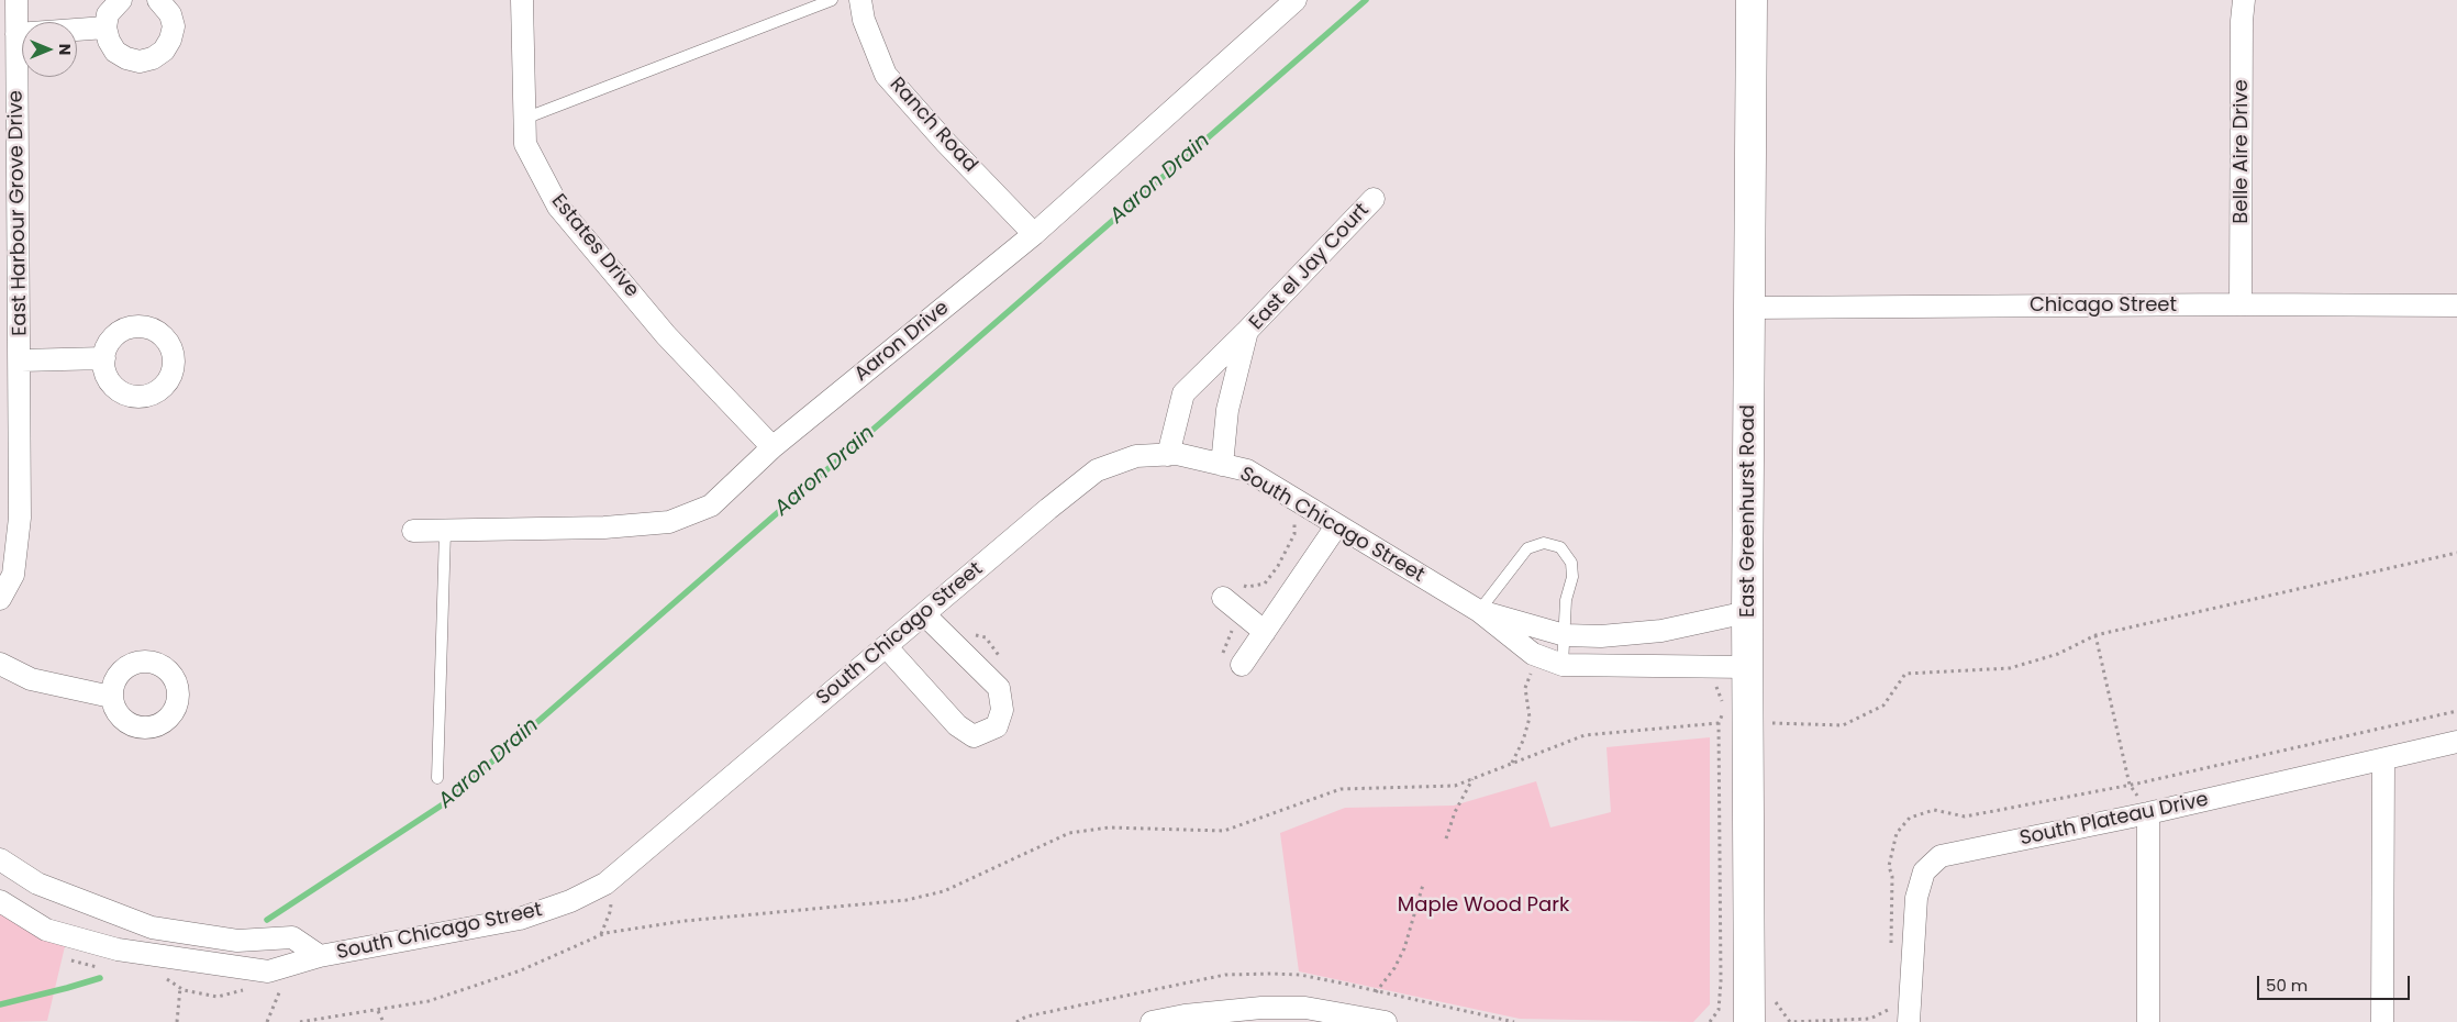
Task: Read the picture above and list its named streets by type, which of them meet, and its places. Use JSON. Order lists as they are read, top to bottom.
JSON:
{
  "streets": {
    "main road": ["East Greenhurst Road"],
    "street": [
      "Ranch Road",
      "Belle Aire Drive",
      "East Harbour Grove Drive",
      "Estates Drive",
      "East el Jay Court",
      "Chicago Street",
      "Aaron Drive",
      "South Chicago Street",
      "South Plateau Drive"
    ]
  },
  "crossings": [
    ["Ranch Road", "Aaron Drive"],
    ["Belle Aire Drive", "Chicago Street"],
    ["Estates Drive", "Aaron Drive"],
    ["East el Jay Court", "South Chicago Street"],
    ["Chicago Street", "East Greenhurst Road"],
    ["East Greenhurst Road", "South Chicago Street"]
  ],
  "water": ["Aaron Drain"],
  "parks": ["Maple Wood Park"],
  "scale_bar": "50 m",
  "north": "right"
}
